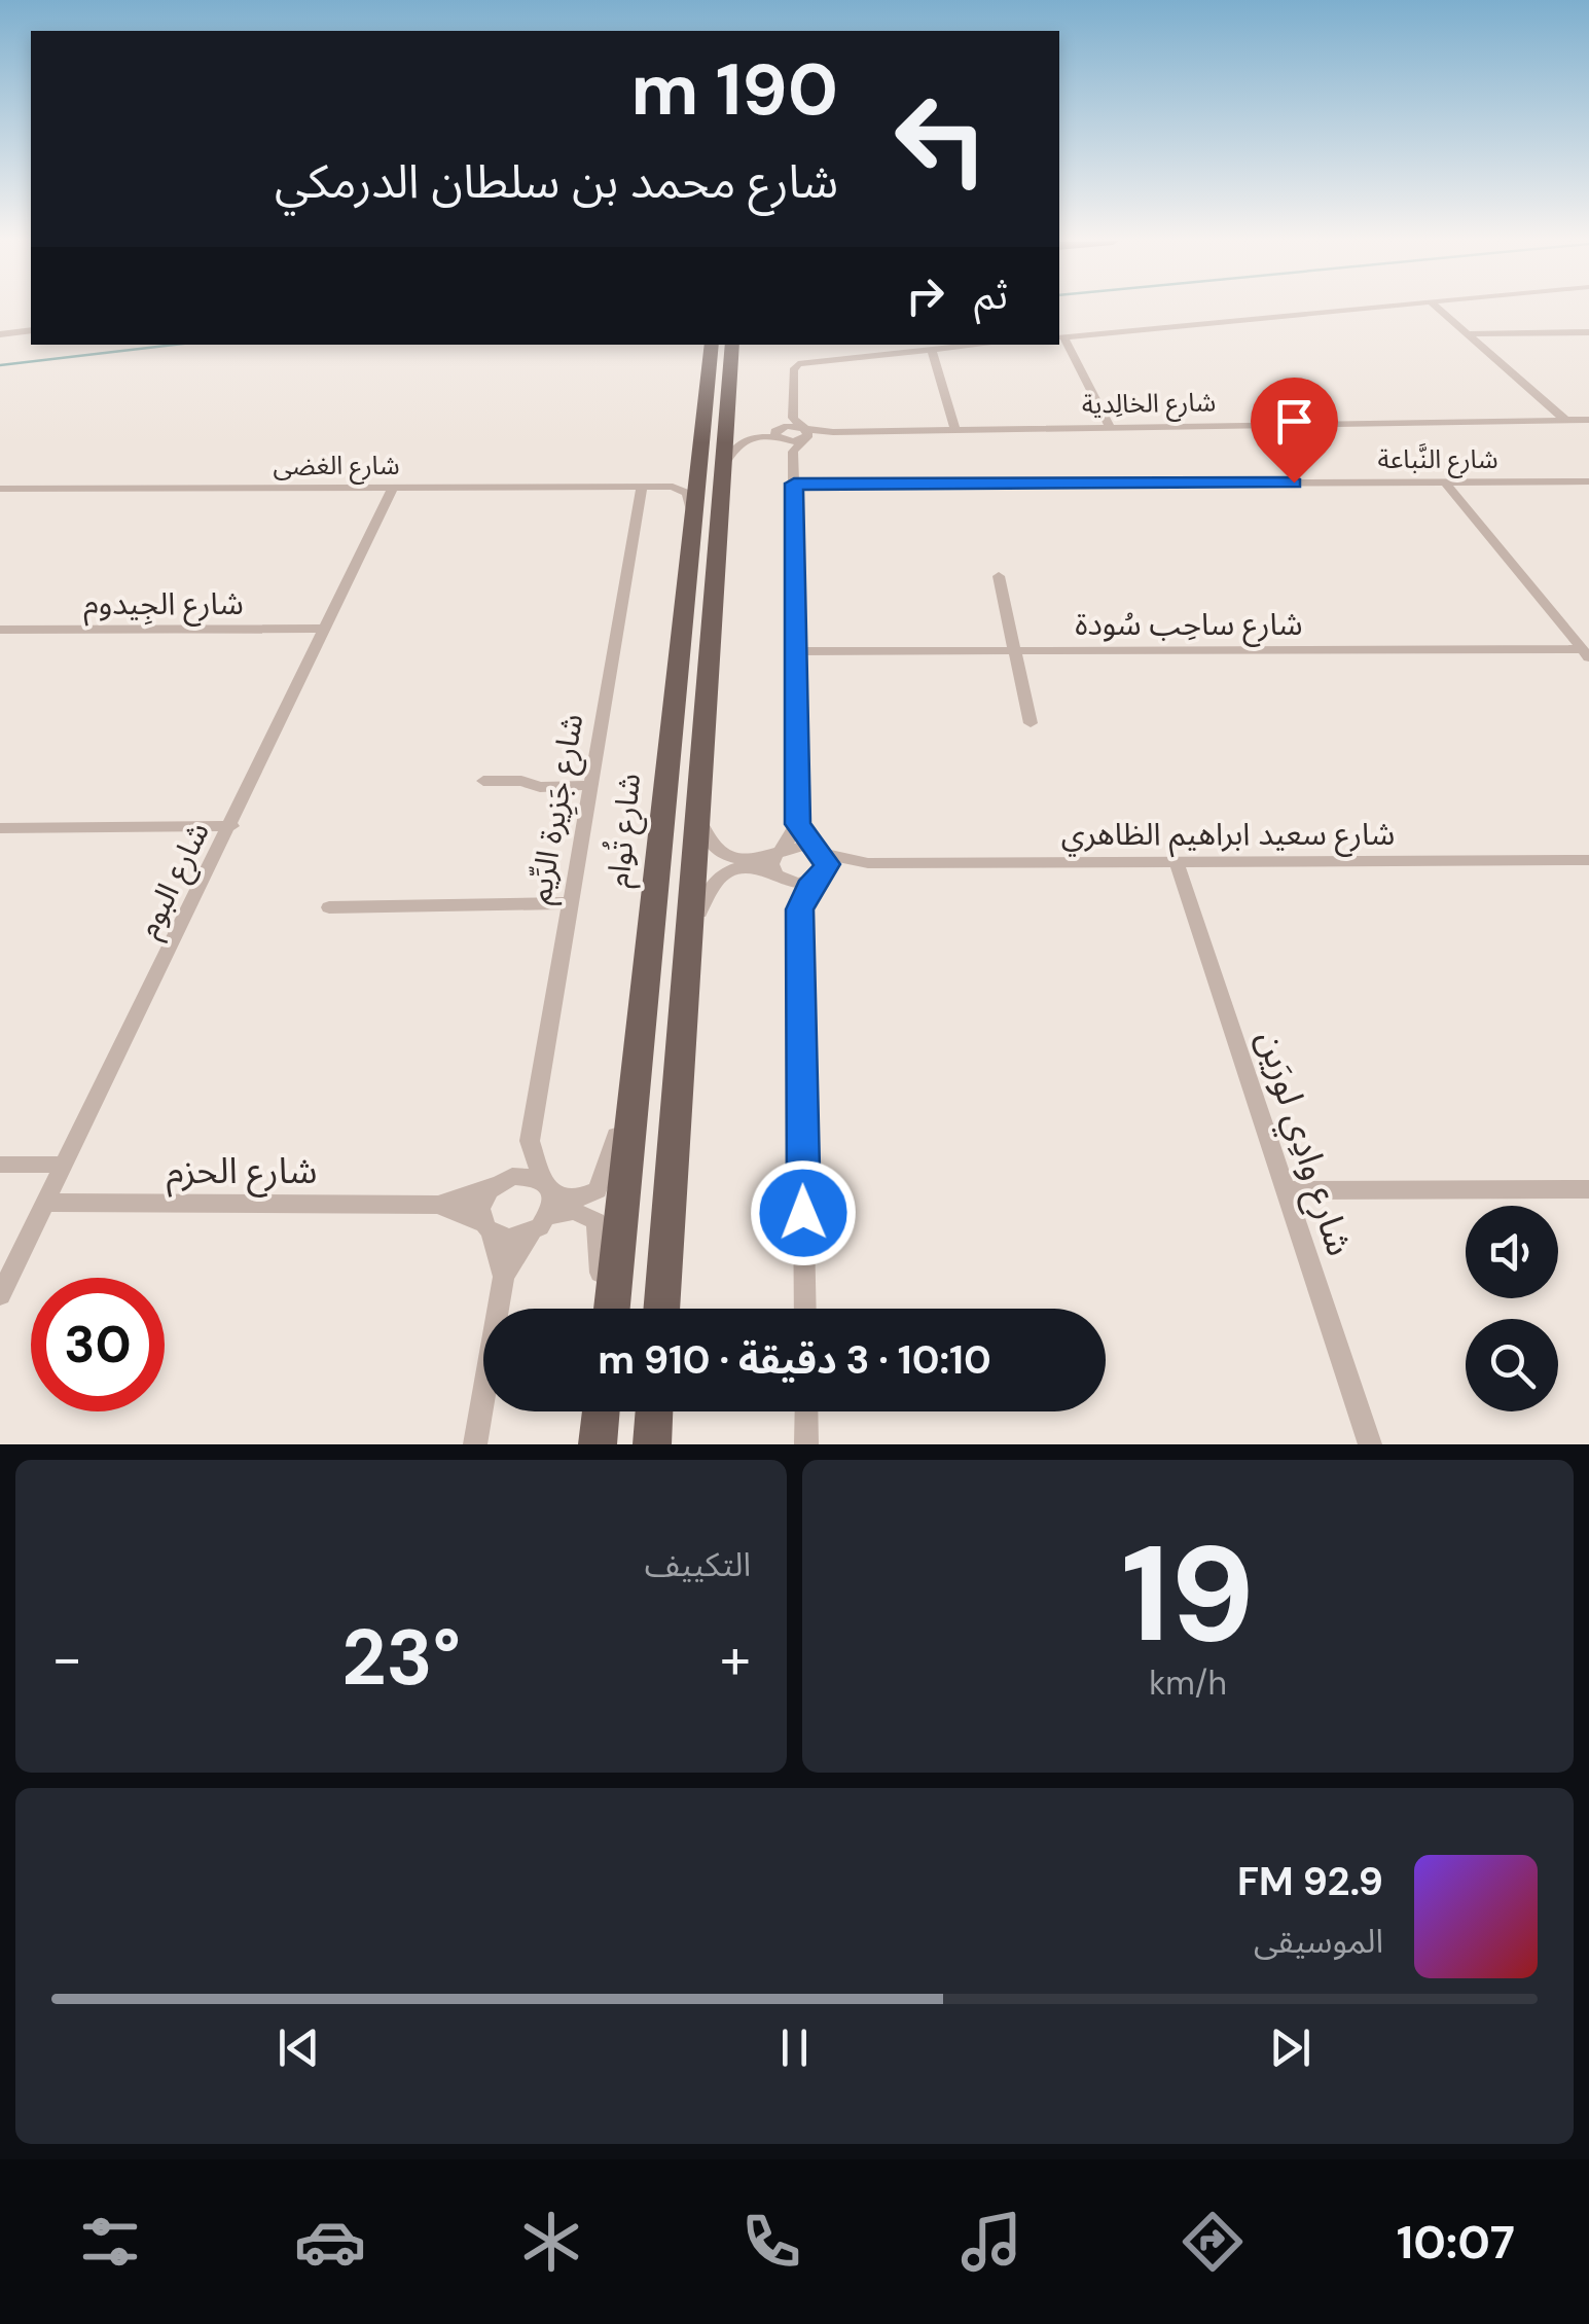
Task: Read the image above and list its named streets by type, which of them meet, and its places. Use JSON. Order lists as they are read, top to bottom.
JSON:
{
  "streets": {
    "main road": ["شارع تُوام"],
    "street": [
      "شارع الخالِدية",
      "شارع النَّباعة",
      "شارع الغضى",
      "شارع الجِيدوم",
      "شارع ساحِب سُودة",
      "شارع جَزِيرة الرِّيم",
      "شارع سعيد ابراهيم الظاهري",
      "شارع البوم",
      "شارع وادِي لورَين",
      "شارع الحزم"
    ]
  },
  "crossings": [
    ["شارع الغضى", "شارع جَزِيرة الرِّيم"],
    ["شارع الغضى", "شارع البوم"],
    ["شارع الجِيدوم", "شارع البوم"],
    ["شارع جَزِيرة الرِّيم", "شارع الحزم"],
    ["شارع سعيد ابراهيم الظاهري", "شارع وادِي لورَين"],
    ["شارع البوم", "شارع الحزم"]
  ],
  "page": {
    "turn": ["190 m", "شارع محمد بن سلطان الدرمكي"],
    "then": "ثم",
    "limit": "30",
    "trip": "10:10 · 3 دقيقة · 910 m",
    "tile": [
      ["19", "km/h"],
      "التكييف"
    ],
    "heat": ["−", "23°", "+"],
    "song": ["92.9 FM", "الموسيقى"],
    "tabs": "10:07"
  }
}
